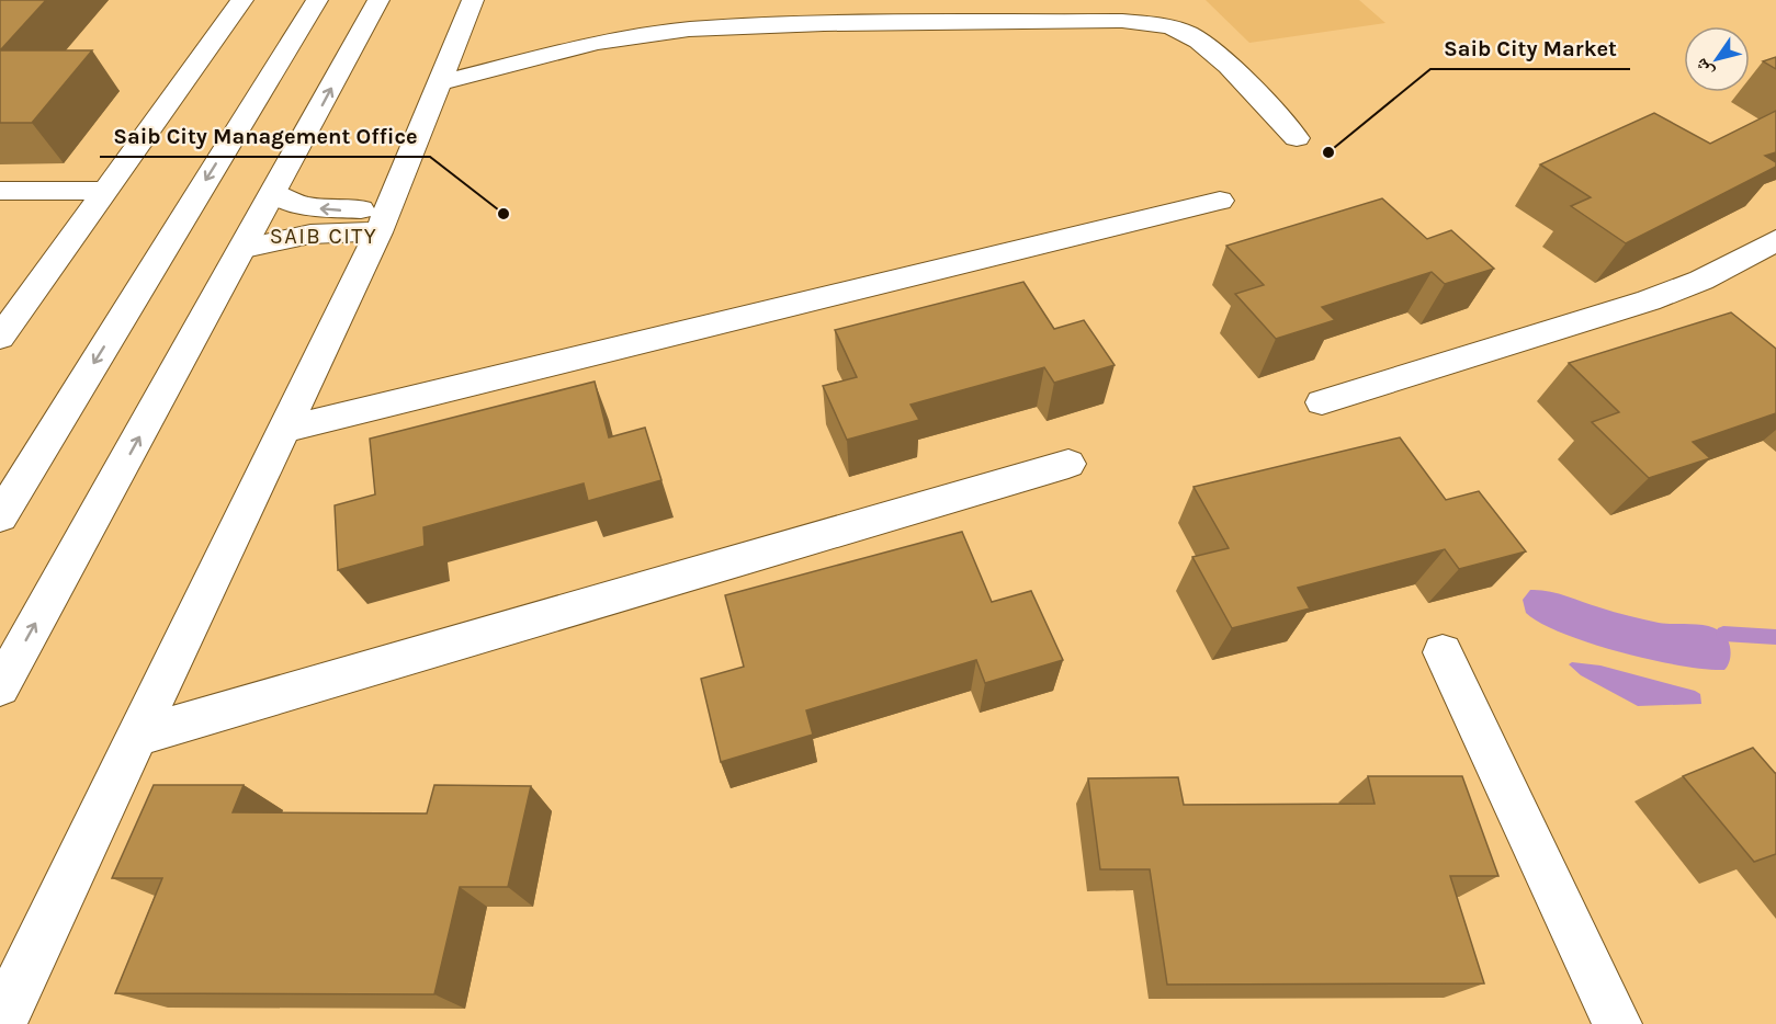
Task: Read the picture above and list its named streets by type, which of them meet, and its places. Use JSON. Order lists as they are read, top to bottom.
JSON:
{
  "districts": ["SAIB CITY"],
  "places": ["Saib City Market", "Saib City Management Office"],
  "north": "bottom left"
}
